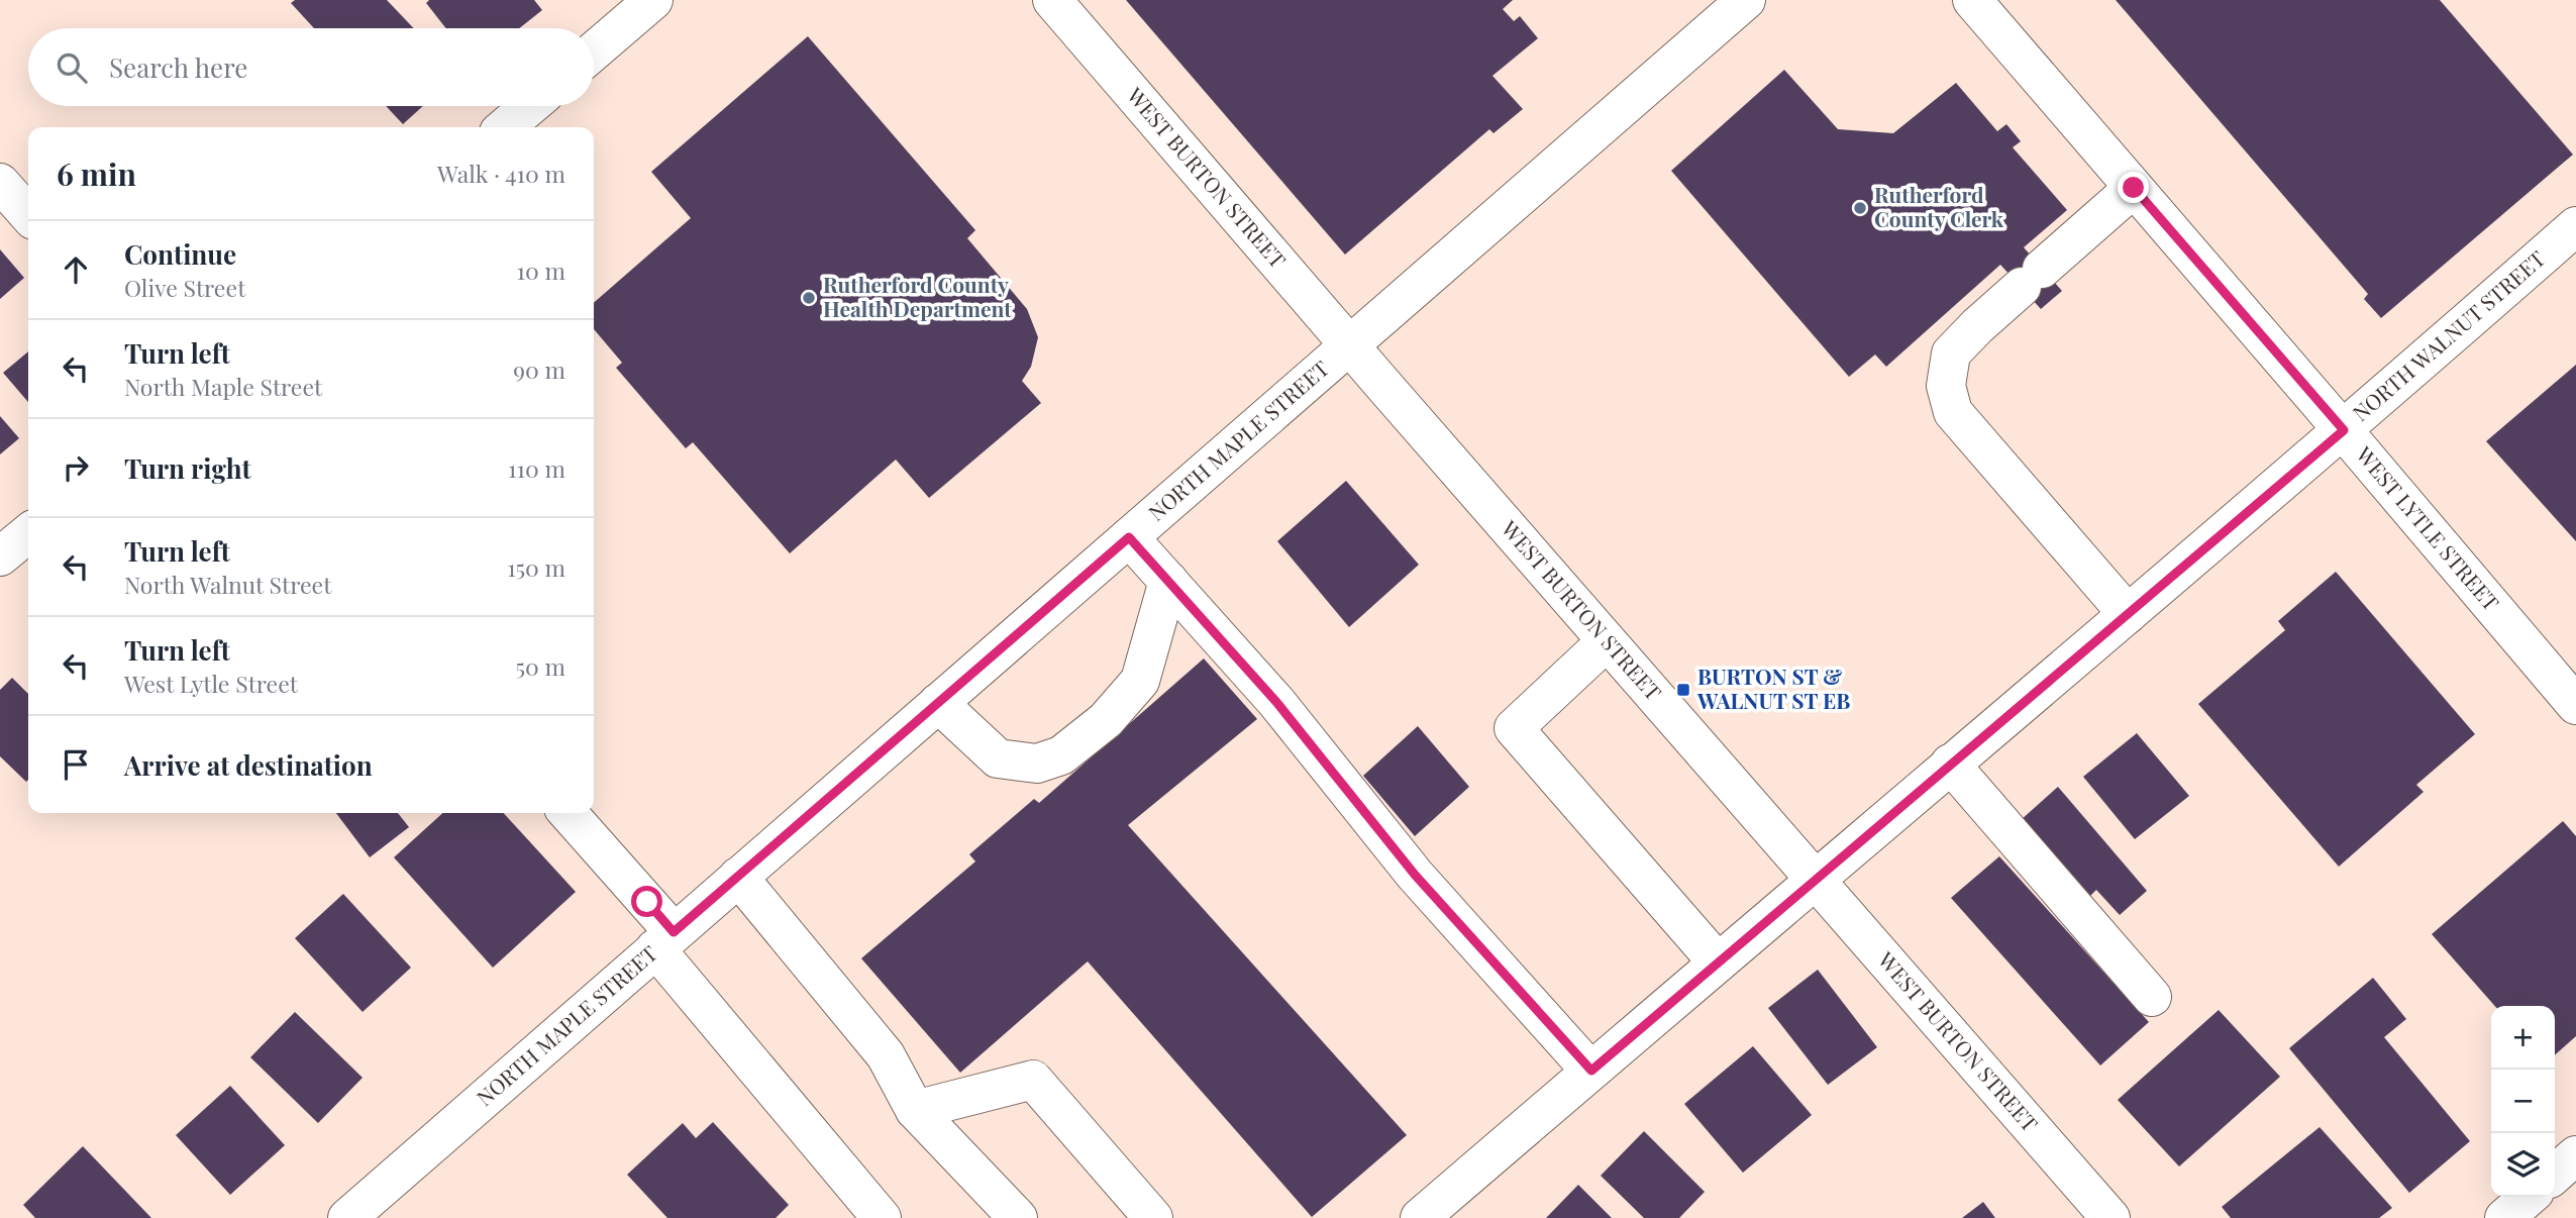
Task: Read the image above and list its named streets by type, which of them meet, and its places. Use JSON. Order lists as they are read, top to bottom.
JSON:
{
  "streets": {
    "street": [
      "WEST BURTON STREET",
      "NORTH WALNUT STREET",
      "NORTH MAPLE STREET",
      "WEST LYTLE STREET"
    ]
  },
  "crossings": [
    ["WEST BURTON STREET", "NORTH WALNUT STREET"],
    ["WEST BURTON STREET", "NORTH MAPLE STREET"],
    ["NORTH WALNUT STREET", "WEST LYTLE STREET"]
  ],
  "places": {
    "other": ["Rutherford County Clerk", "Rutherford County Health Department"],
    "transit": ["BURTON ST & WALNUT ST EB"]
  },
  "page": {
    "search": "Search here",
    "heading": ["6 min", "Walk · 410 m"],
    "list": [
      ["Continue", "Olive Street", "10 m"],
      ["Turn left", "North Maple Street", "90 m"],
      ["Turn right", "110 m"],
      ["Turn left", "North Walnut Street", "150 m"],
      ["Turn left", "West Lytle Street", "50 m"],
      "Arrive at destination"
    ],
    "map_buttons": ["+", "−"]
  }
}
